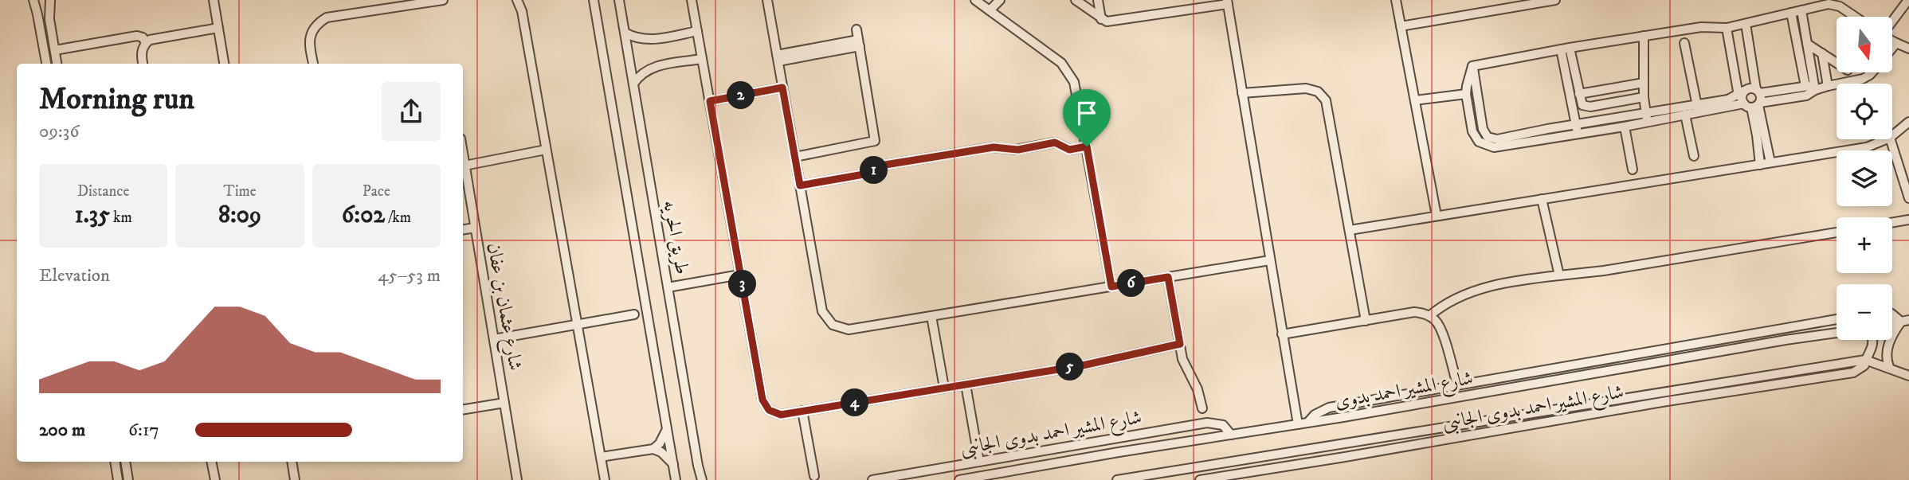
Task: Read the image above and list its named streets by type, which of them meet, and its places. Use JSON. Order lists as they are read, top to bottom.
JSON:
{
  "streets": {
    "street": [
      "طريق الحريه",
      "شارع عثمان بن عفان",
      "شارع المشير احمد بدوى",
      "شارع المشير احمد بدوى الجانبى"
    ]
  },
  "crossings": [
    ["شارع المشير احمد بدوى", "شارع المشير احمد بدوى الجانبى"]
  ],
  "north": "bottom",
  "page": {
    "map_buttons": ["+", "−"],
    "heading": ["Morning run", "09:36"],
    "pins": [
      "2",
      "1",
      "6",
      "3",
      "5",
      "4"
    ],
    "stats": [
      ["Distance", "1.35 km"],
      ["Time", "8:09"],
      ["Pace", "6:02 /km"]
    ],
    "chart": ["Elevation", "45–53 m"],
    "list": [
      {
        "name": "200 m",
        "note": "6:17"
      }
    ]
  }
}
